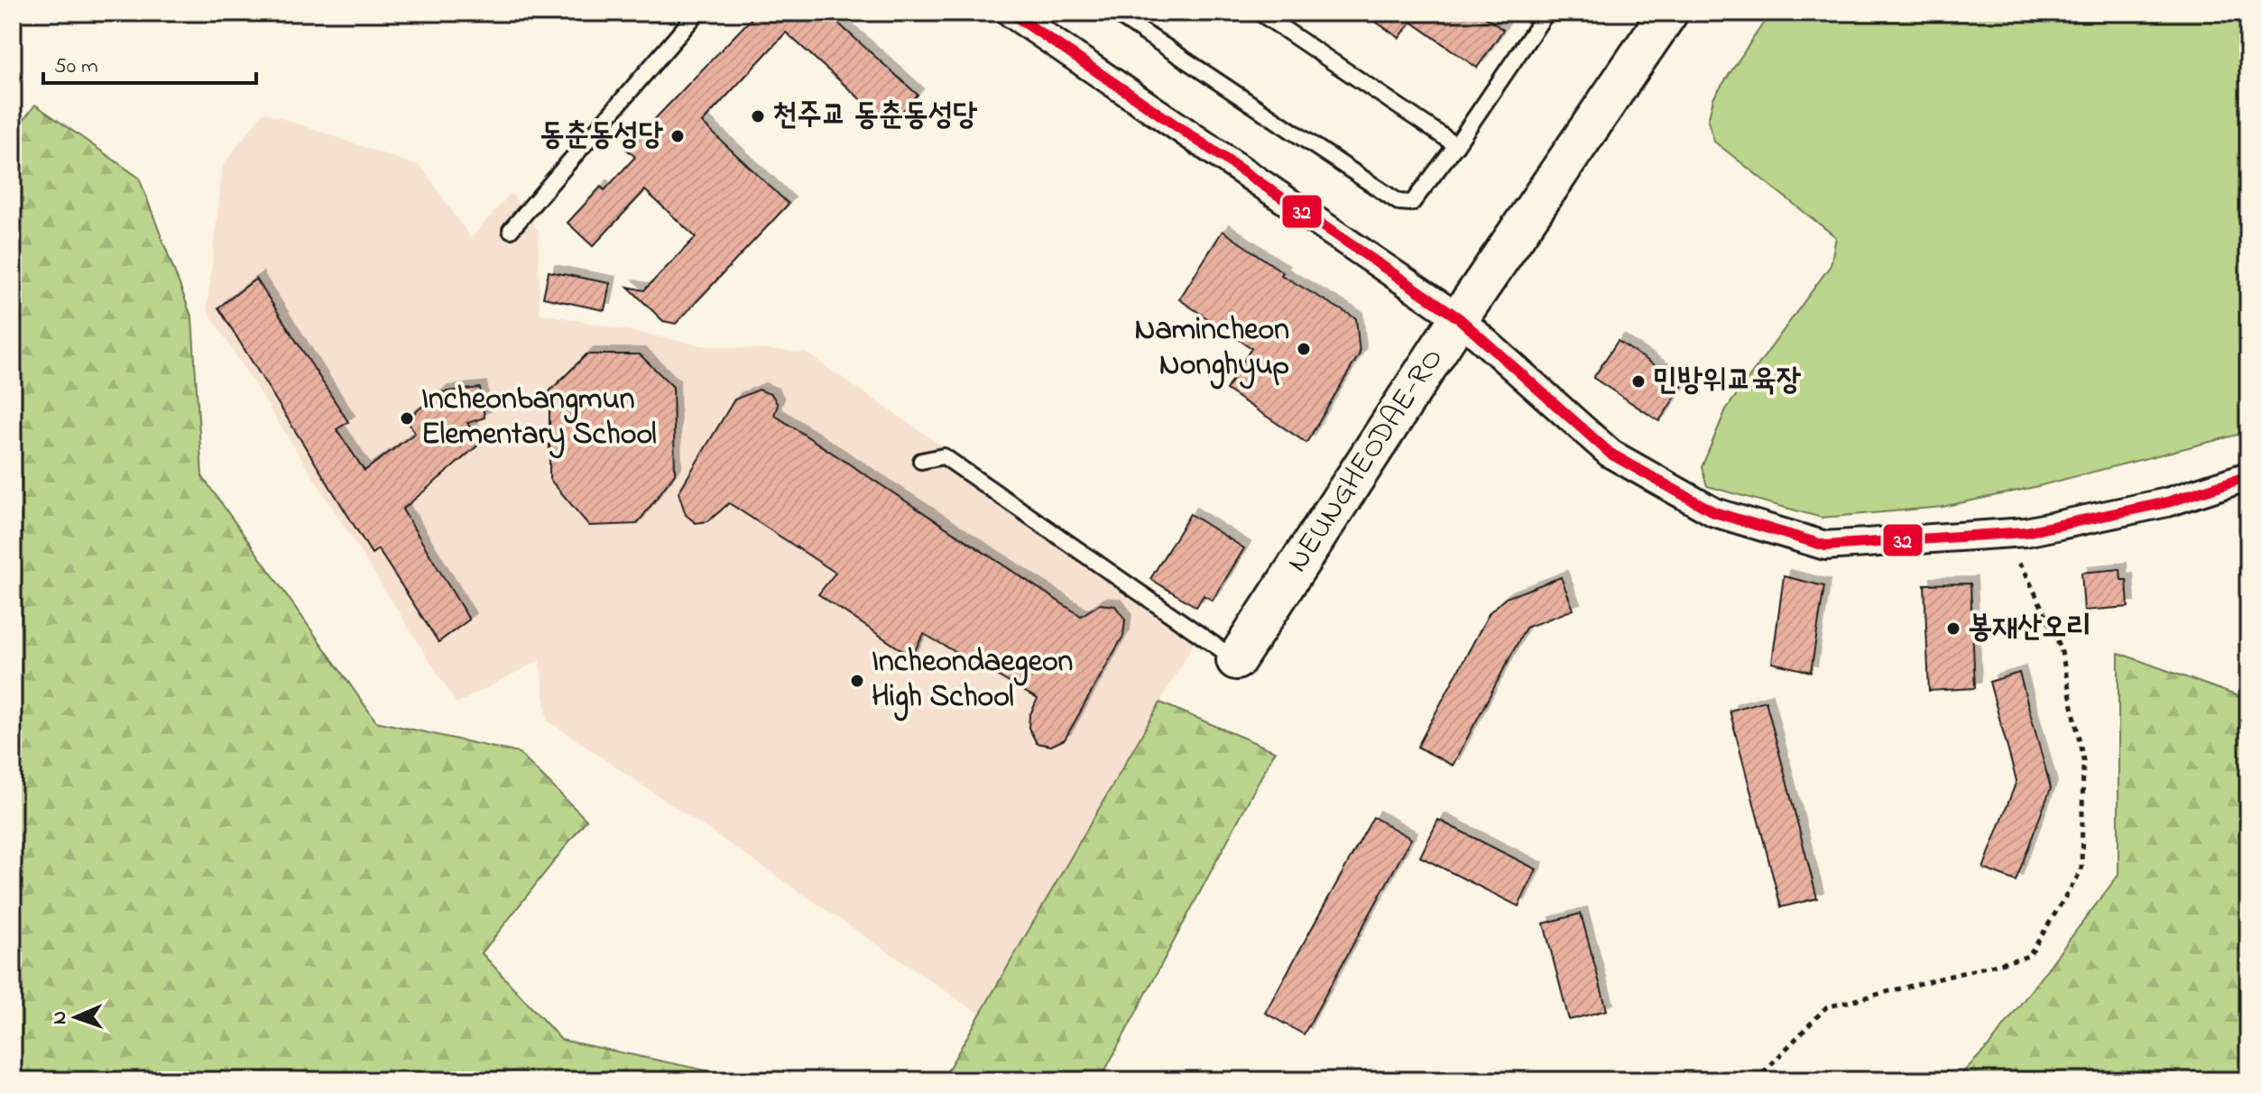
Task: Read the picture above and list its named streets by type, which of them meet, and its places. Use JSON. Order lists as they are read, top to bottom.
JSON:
{
  "streets": {
    "main road": ["NEUNGHEODAE-RO"]
  },
  "places": [
    "천주교 동춘동성당",
    "동춘동성당",
    "Namincheon Nonghyup",
    "민방위교육장",
    "Incheonbangmun Elementary School",
    "봉재산오리",
    "Incheondaegeon High School"
  ],
  "lines": ["transit line 32"],
  "scale_bar": "50 m",
  "north": "left"
}
